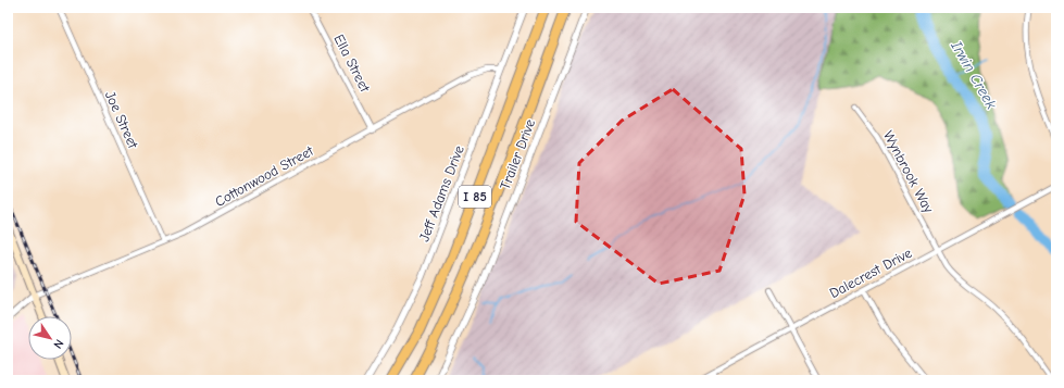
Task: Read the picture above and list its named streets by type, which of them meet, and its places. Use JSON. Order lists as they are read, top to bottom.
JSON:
{
  "streets": {
    "highway": ["I 85"],
    "street": [
      "Ella Street",
      "Joe Street",
      "Trailer Drive",
      "Wynbrook Way",
      "Cottonwood Street",
      "Jeff Adams Drive",
      "Dalecrest Drive"
    ]
  },
  "crossings": [
    ["Ella Street", "Cottonwood Street"],
    ["Joe Street", "Cottonwood Street"],
    ["Wynbrook Way", "Dalecrest Drive"],
    ["Cottonwood Street", "Jeff Adams Drive"]
  ],
  "water": ["Irwin Creek"],
  "north": "bottom right"
}
